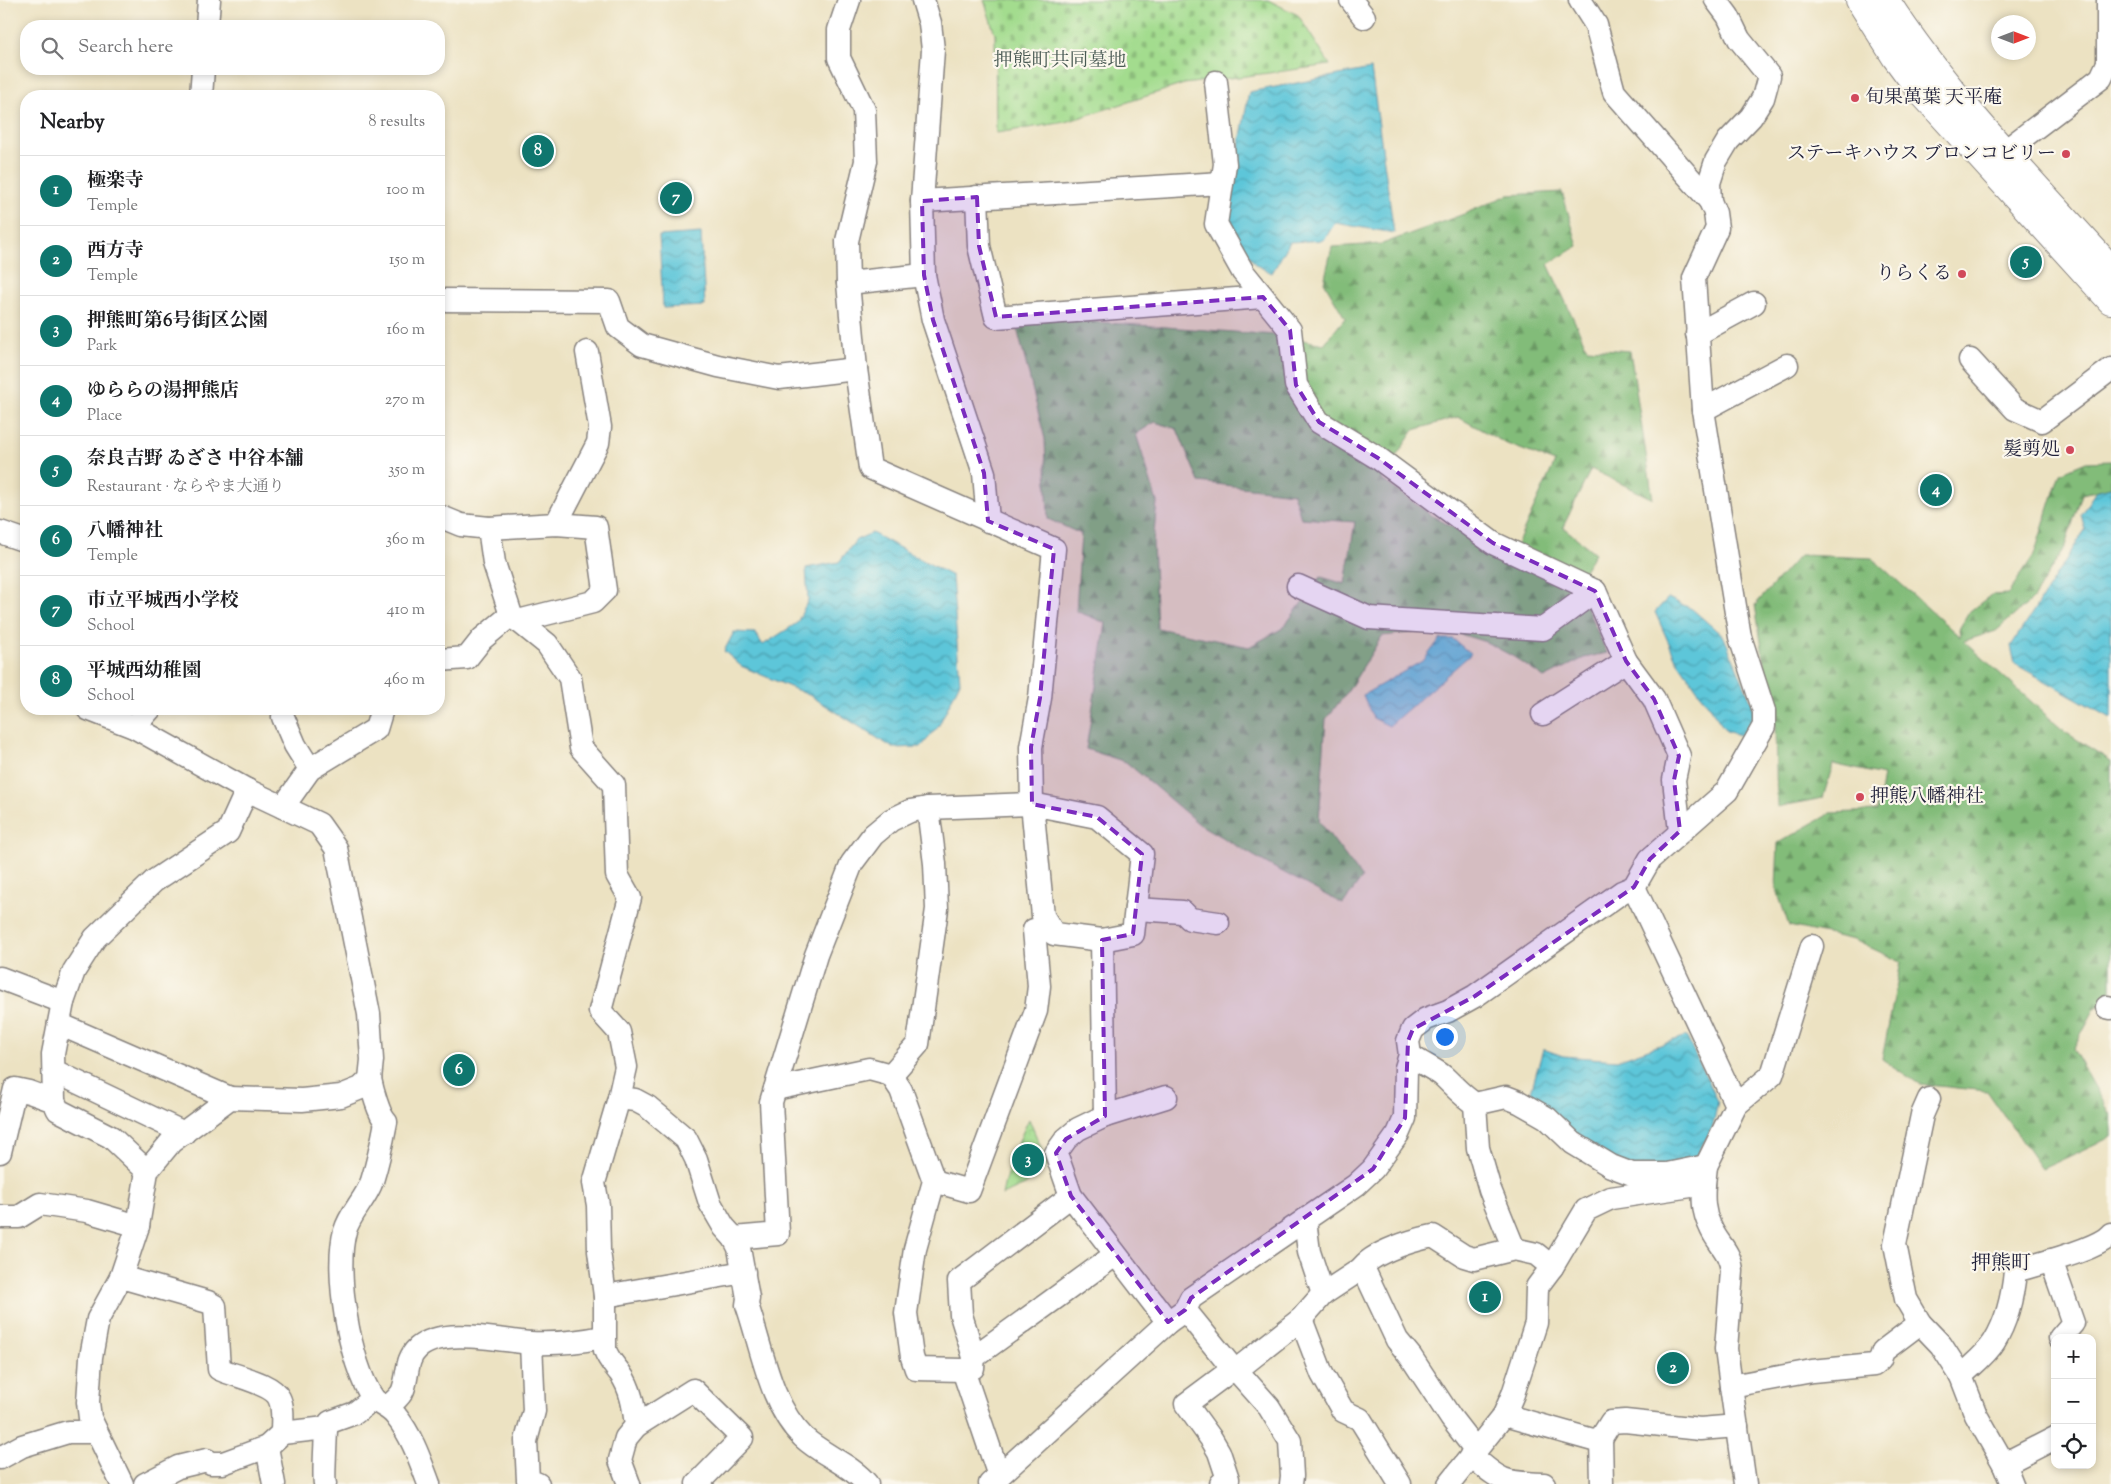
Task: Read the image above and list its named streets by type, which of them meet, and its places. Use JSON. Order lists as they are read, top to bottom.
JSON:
{
  "districts": ["押熊町"],
  "parks": ["押熊町共同墓地"],
  "places": [
    "旬果萬葉 天平庵",
    "ステーキハウス ブロンコビリー",
    "りらくる",
    "髪剪処",
    "押熊八幡神社"
  ],
  "north": "right",
  "page": {
    "search": "Search here",
    "heading": ["Nearby", "8 results"],
    "pins": [
      "8",
      "7",
      "5",
      "4",
      "6",
      "3",
      "1",
      "2"
    ],
    "list": [
      {
        "mark": "1",
        "name": "極楽寺",
        "note": "Temple",
        "value": "100 m"
      },
      {
        "mark": "2",
        "name": "西方寺",
        "note": "Temple",
        "value": "150 m"
      },
      {
        "mark": "3",
        "name": "押熊町第6号街区公園",
        "note": "Park",
        "value": "160 m"
      },
      {
        "mark": "4",
        "name": "ゆららの湯押熊店",
        "note": "Place",
        "value": "270 m"
      },
      {
        "mark": "5",
        "name": "奈良吉野 ゐざさ 中谷本舗",
        "note": "Restaurant · ならやま大通り",
        "value": "350 m"
      },
      {
        "mark": "6",
        "name": "八幡神社",
        "note": "Temple",
        "value": "360 m"
      },
      {
        "mark": "7",
        "name": "市立平城西小学校",
        "note": "School",
        "value": "410 m"
      },
      {
        "mark": "8",
        "name": "平城西幼稚園",
        "note": "School",
        "value": "460 m"
      }
    ],
    "map_buttons": ["+", "−"]
  }
}
